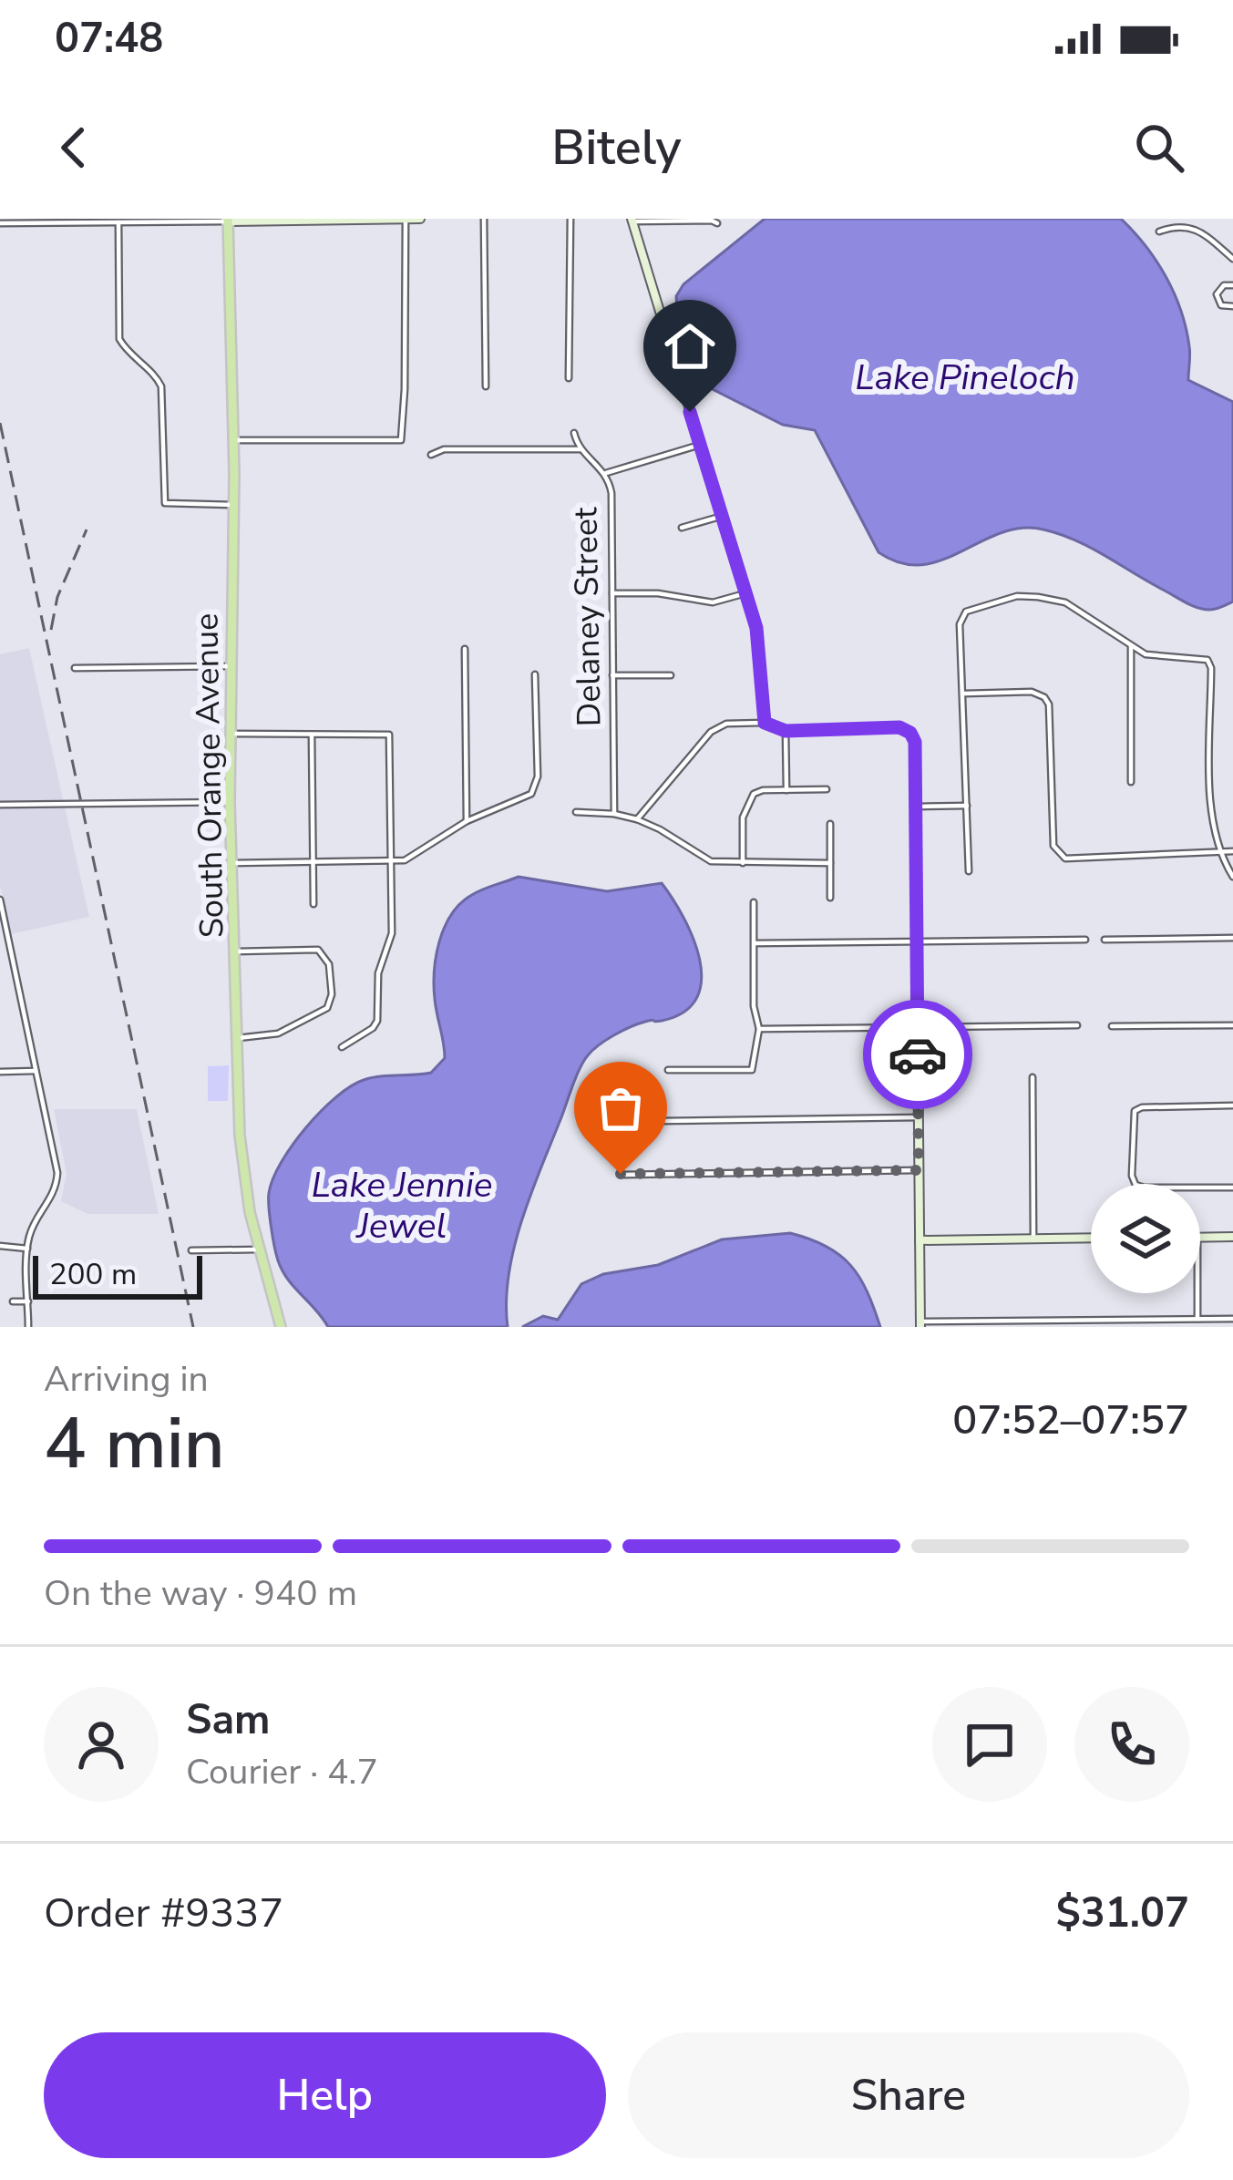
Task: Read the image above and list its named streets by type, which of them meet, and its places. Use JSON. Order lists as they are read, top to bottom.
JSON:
{
  "streets": {
    "main road": ["South Orange Avenue"],
    "street": ["Delaney Street"]
  },
  "water": ["Lake Pineloch", "Lake Jennie Jewel"],
  "scale_bar": "200 m",
  "page": {
    "status": "07:48",
    "header": "Bitely",
    "scale": "200 m",
    "heading": ["4 min", "Arriving in", "07:52–07:57"],
    "panel": [
      "Sam",
      "Courier · 4.7",
      "Order #9337",
      "$31.07"
    ],
    "bar": "On the way · 940 m",
    "buttons": ["Help", "Share"]
  }
}
